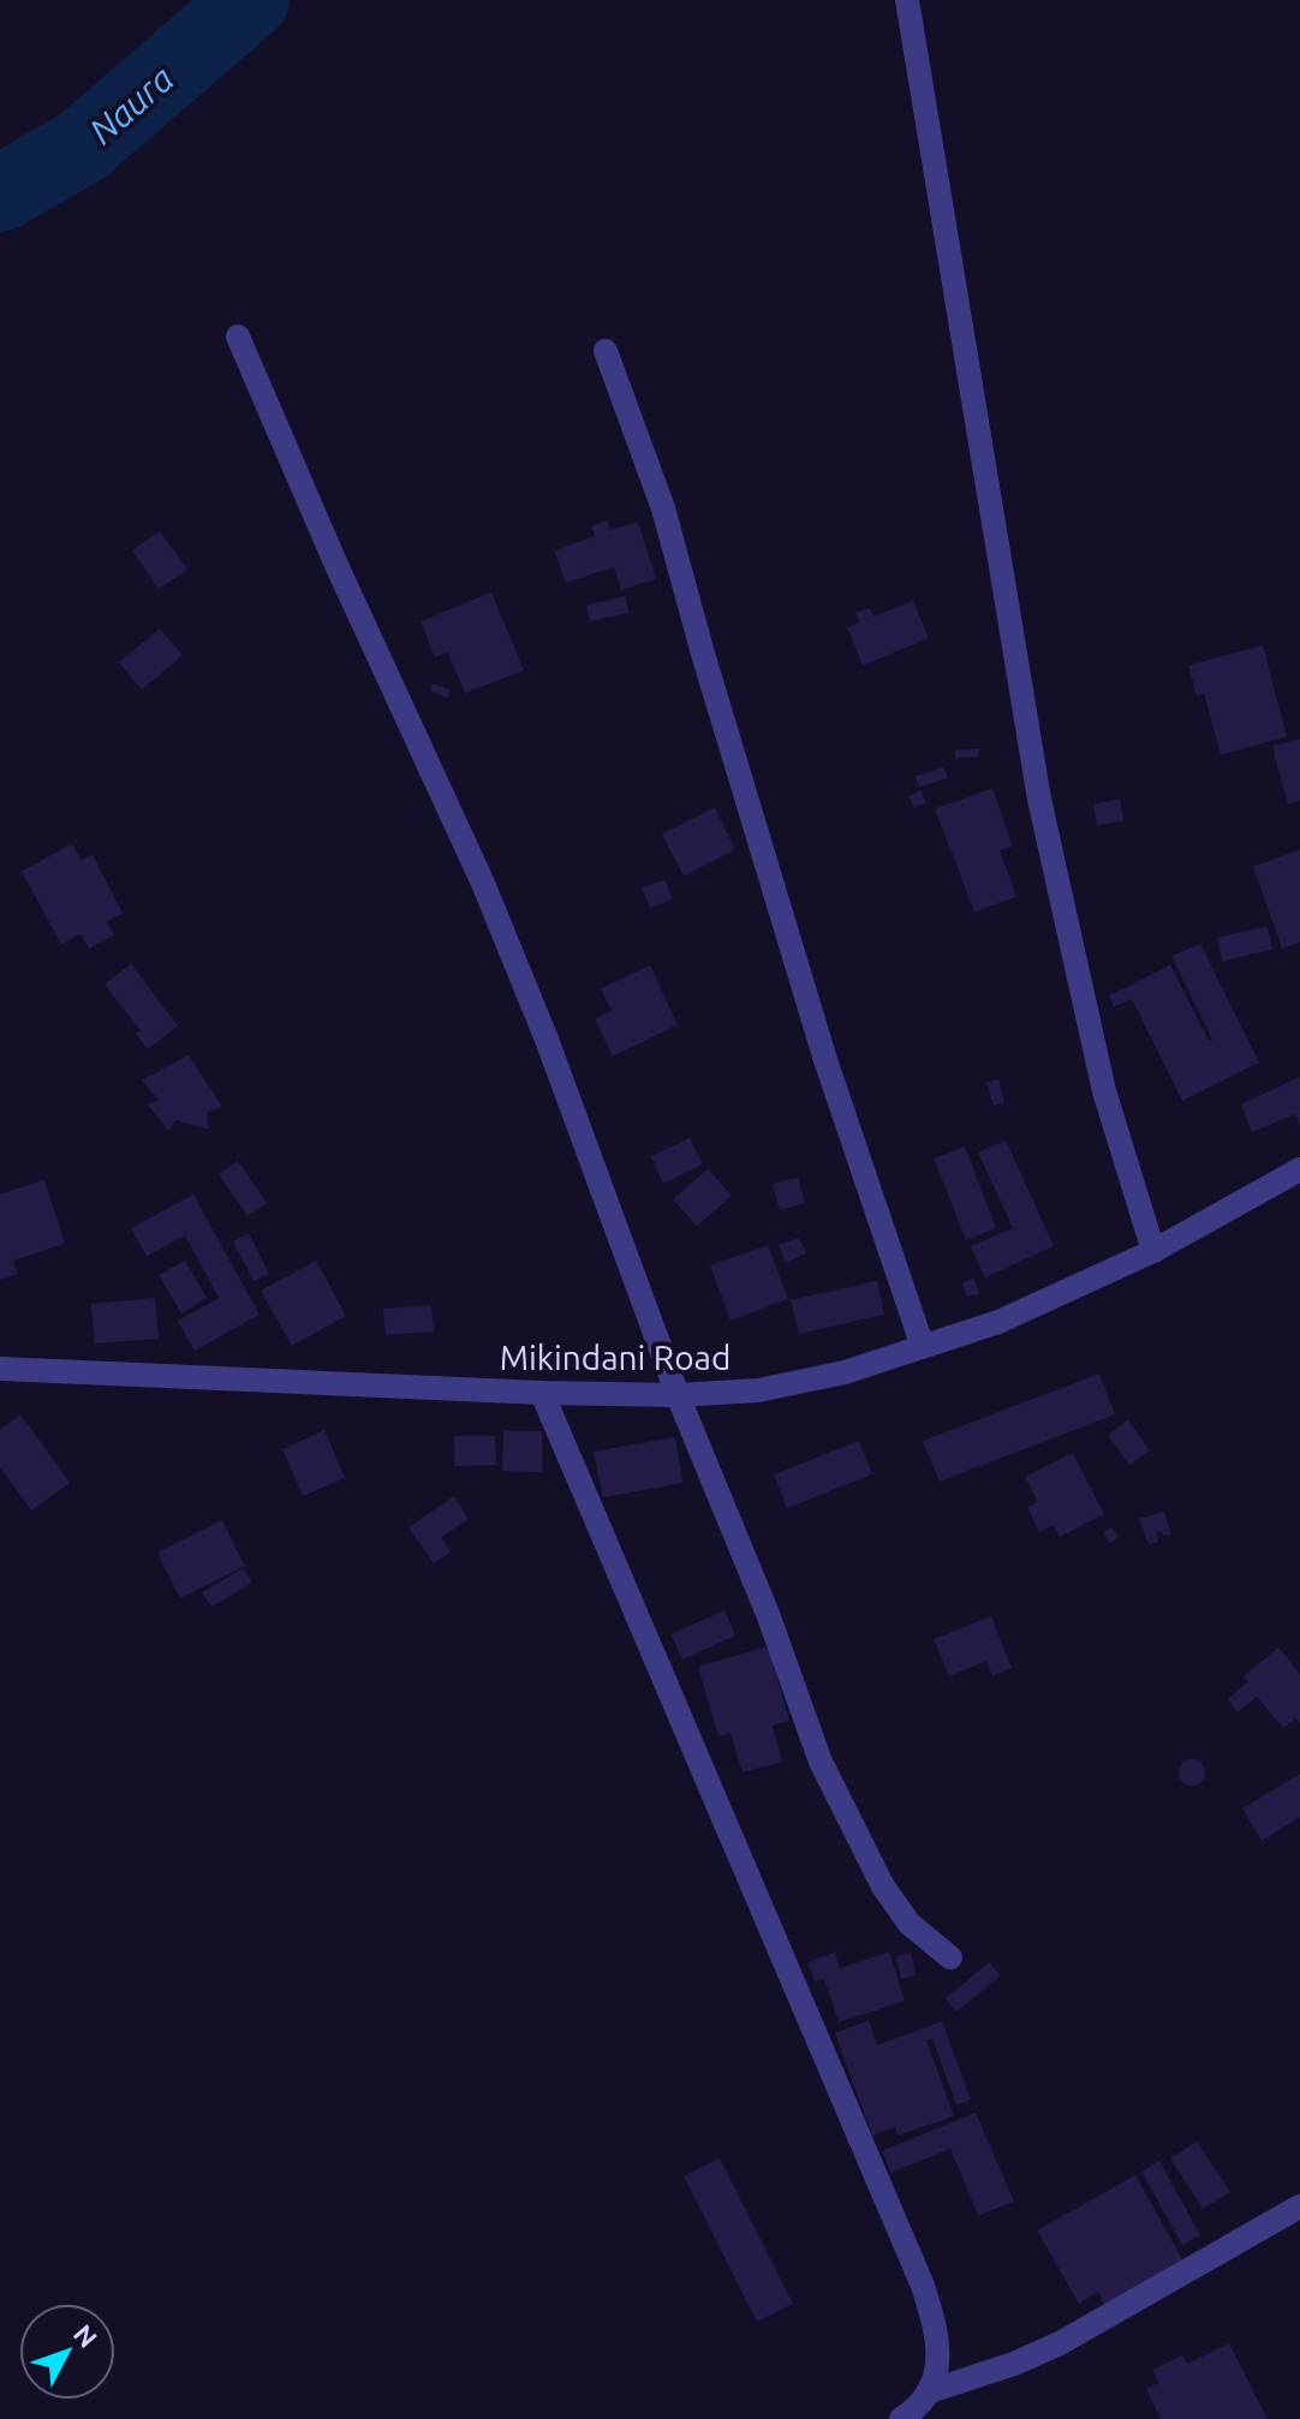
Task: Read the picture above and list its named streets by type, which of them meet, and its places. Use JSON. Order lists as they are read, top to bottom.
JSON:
{
  "streets": {
    "street": ["Mikindani Road"]
  },
  "water": ["Naura"],
  "north": "top right"
}
